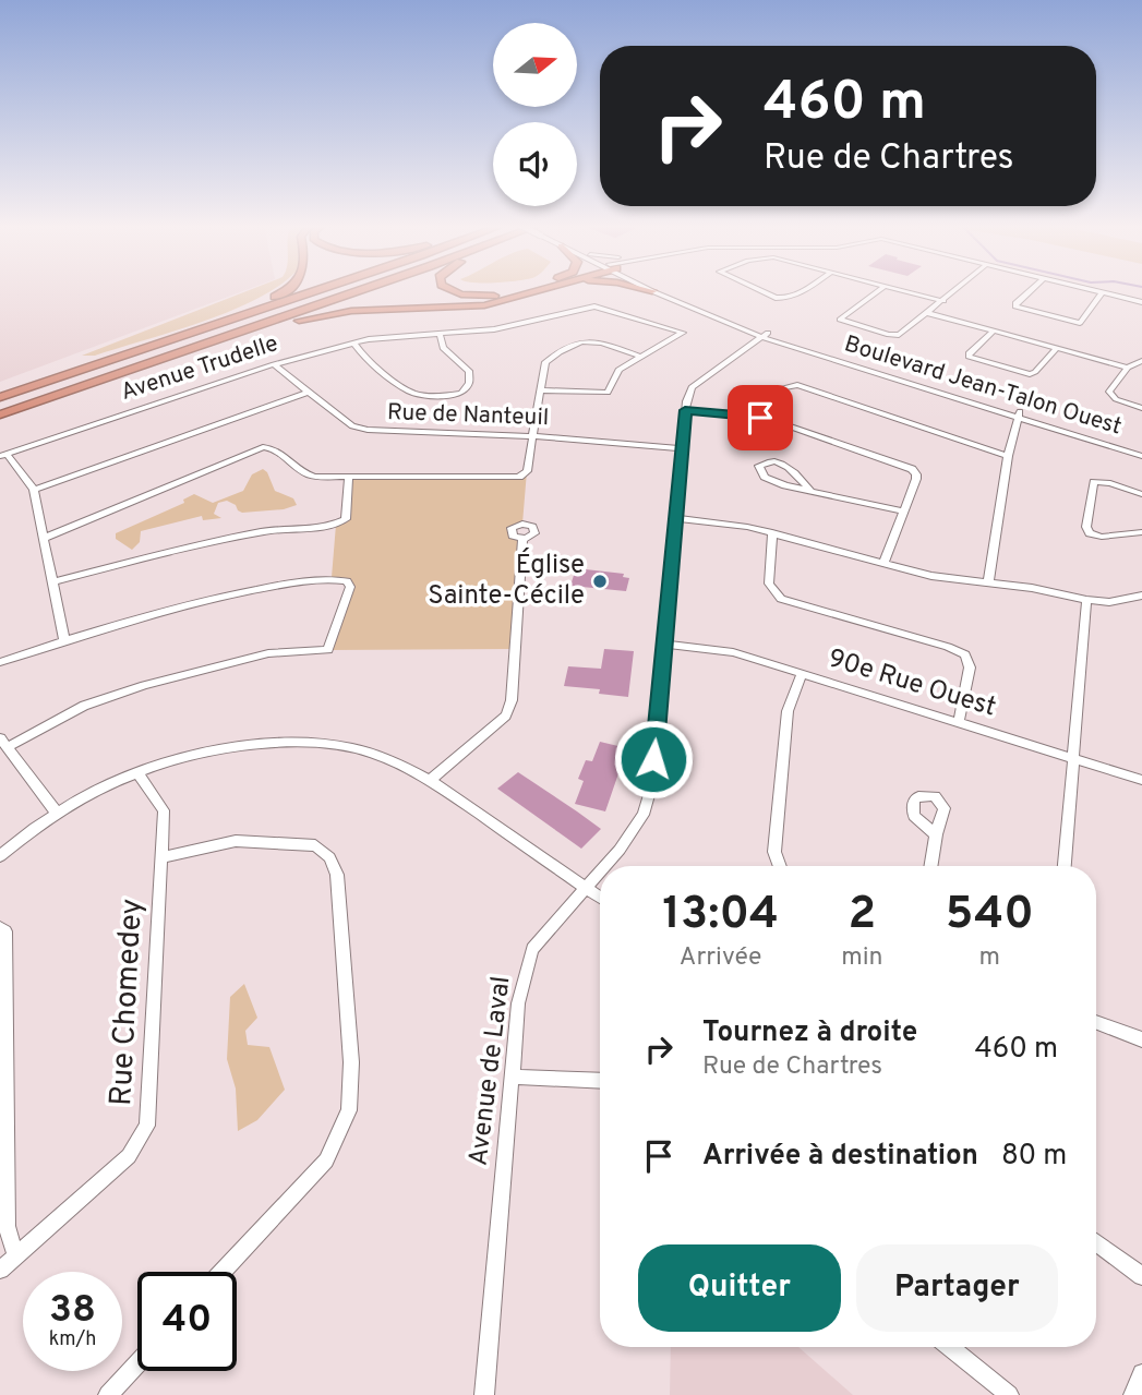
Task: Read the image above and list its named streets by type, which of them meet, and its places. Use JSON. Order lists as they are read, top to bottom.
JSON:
{
  "streets": {
    "street": [
      "Avenue Trudelle",
      "Boulevard Jean-Talon Ouest",
      "Rue de Nanteuil",
      "90e Rue Ouest",
      "Rue Chomedey",
      "Avenue de Laval"
    ]
  },
  "crossings": [
    ["Avenue Trudelle", "Rue de Nanteuil"],
    ["Boulevard Jean-Talon Ouest", "Avenue de Laval"],
    ["Rue de Nanteuil", "Avenue de Laval"],
    ["90e Rue Ouest", "Avenue de Laval"]
  ],
  "places": ["Église Sainte-Cécile"],
  "north": "right",
  "page": {
    "turn": ["460 m", "Rue de Chartres"],
    "eta": [
      "13:04",
      "Arrivée",
      "2",
      "min",
      "540",
      "m"
    ],
    "list": [
      {
        "name": "Tournez à droite",
        "note": "Rue de Chartres",
        "value": "460 m"
      },
      {
        "name": "Arrivée à destination",
        "value": "80 m"
      }
    ],
    "buttons": ["Quitter", "Partager"],
    "speed": "38 km/h",
    "limit": "40"
  }
}
